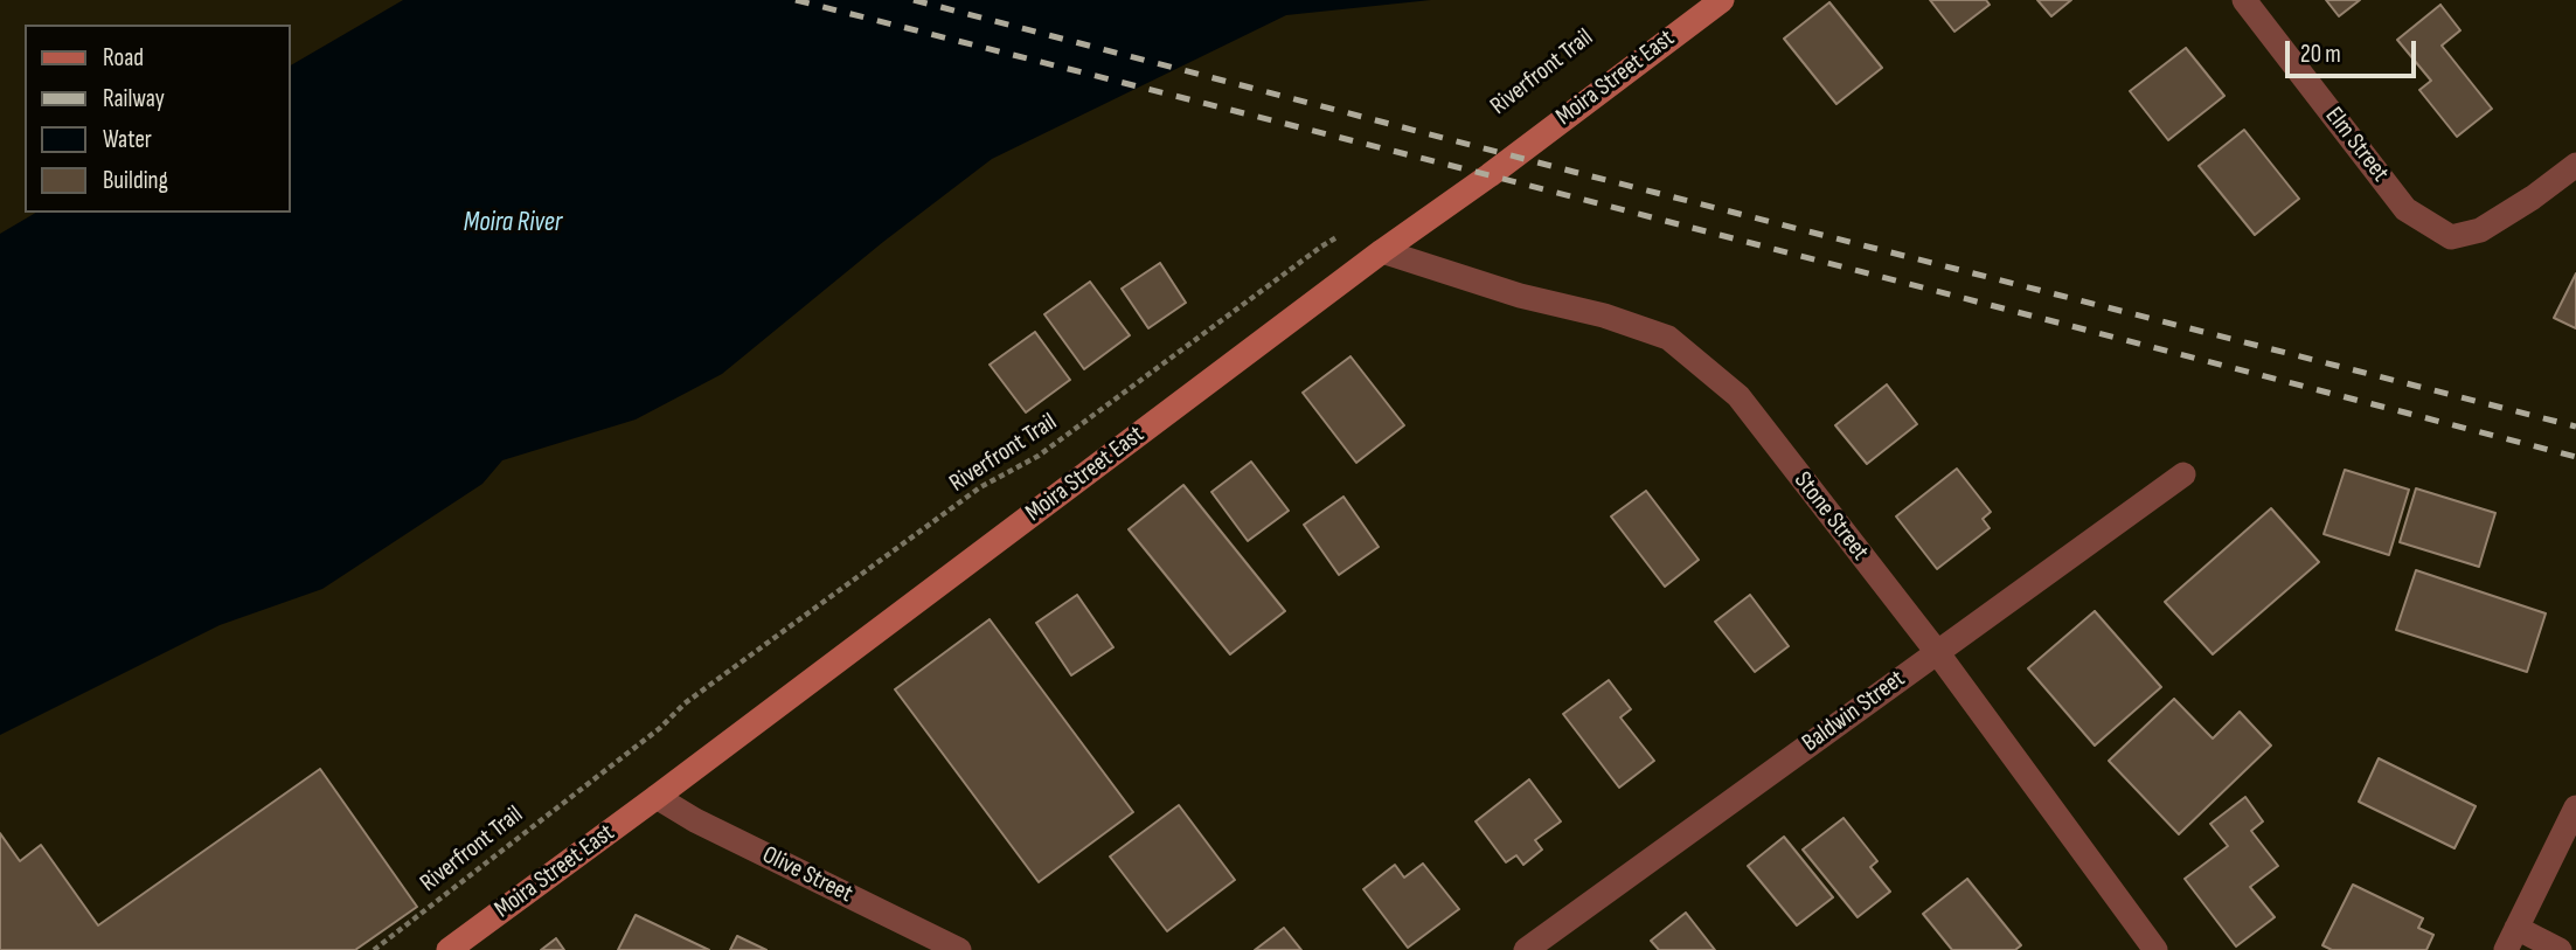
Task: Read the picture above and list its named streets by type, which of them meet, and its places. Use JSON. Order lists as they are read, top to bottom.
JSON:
{
  "streets": {
    "street": [
      "Moira Street East",
      "Elm Street",
      "Stone Street",
      "Baldwin Street",
      "Olive Street"
    ],
    "path": ["Riverfront Trail"]
  },
  "crossings": [
    ["Moira Street East", "Stone Street"],
    ["Moira Street East", "Olive Street"],
    ["Stone Street", "Baldwin Street"]
  ],
  "water": ["Moira River"],
  "legend": [
    "Road",
    "Railway",
    "Water",
    "Building"
  ],
  "scale_bar": "20 m"
}
